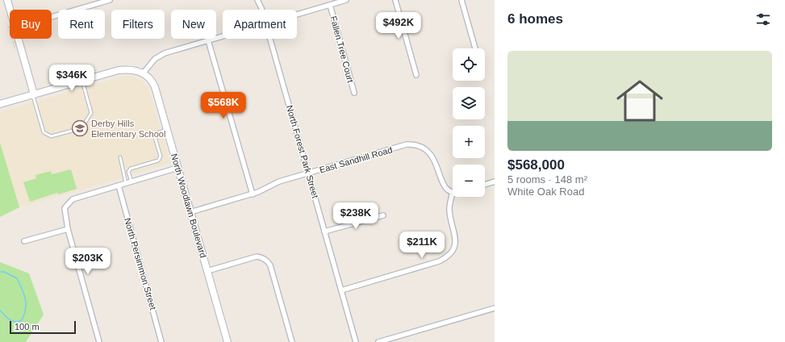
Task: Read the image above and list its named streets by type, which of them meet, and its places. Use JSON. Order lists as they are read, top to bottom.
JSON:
{
  "streets": {
    "street": [
      "Fallen Tree Court",
      "North Forest Park Street",
      "East Sandhill Road",
      "North Woodlawn Boulevard",
      "North Persimmon Street"
    ]
  },
  "crossings": [
    ["North Forest Park Street", "East Sandhill Road"],
    ["East Sandhill Road", "North Woodlawn Boulevard"]
  ],
  "places": {
    "school or university": ["Derby Hills Elementary School"]
  },
  "scale_bar": "100 m",
  "page": {
    "heading": "6 homes",
    "chip": [
      "Buy",
      "Rent",
      "Filters",
      "New",
      "Apartment"
    ],
    "price": [
      "$492K",
      "$346K",
      "$568K",
      "$238K",
      "$211K",
      "$203K"
    ],
    "list": [
      {
        "name": "$568,000",
        "note": "5 rooms · 148 m² · White Oak Road"
      }
    ],
    "map_buttons": ["+", "−"],
    "scale": "100 m"
  }
}
